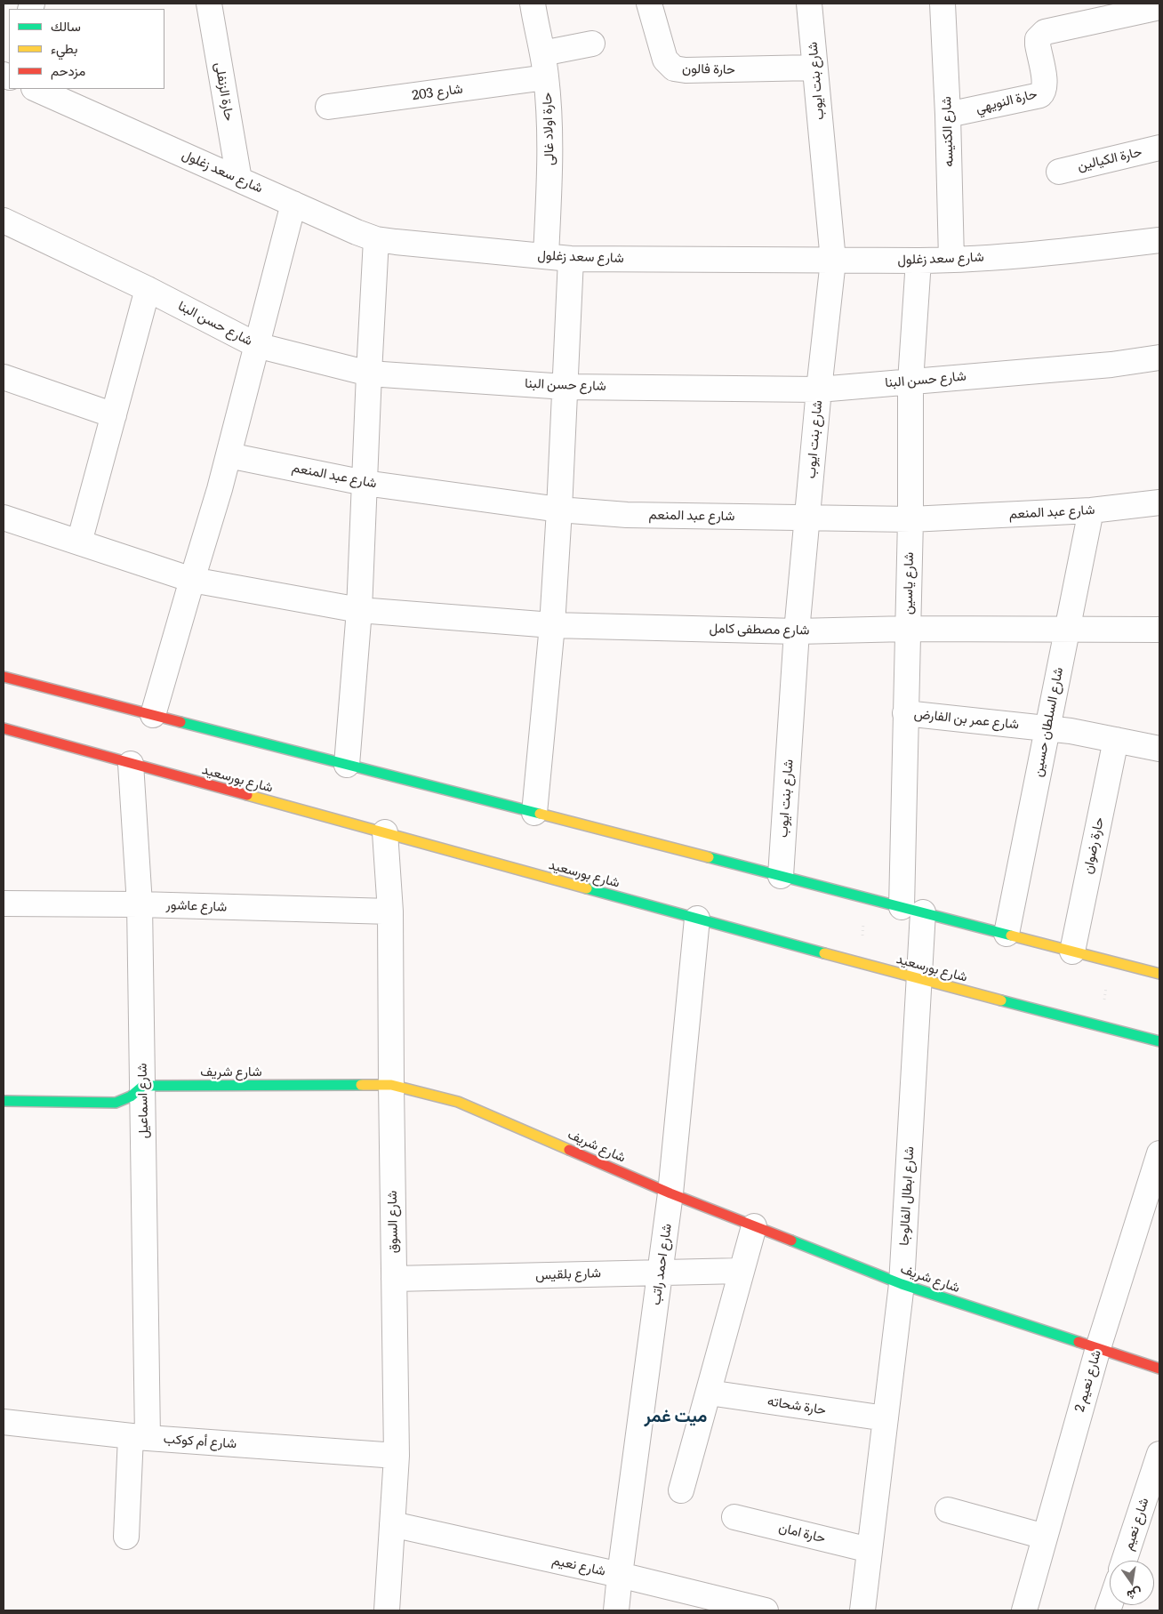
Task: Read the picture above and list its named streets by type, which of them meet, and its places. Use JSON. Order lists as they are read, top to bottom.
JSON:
{
  "streets": {
    "street": [
      "حارة فالون",
      "شارع بنت ايوب",
      "حارة الزنفلى",
      "شارع 203",
      "حارة النويهي",
      "حارة اولاد غالى",
      "شارع الكنيسه",
      "حارة الكيالين",
      "شارع سعد زغلول",
      "شارع حسن البنا",
      "شارع عبد المنعم",
      "شارع ياسين",
      "شارع مصطفى كامل",
      "شارع عمر بن الفارض",
      "شارع السلطان حسين",
      "شارع بورسعيد",
      "حارة رضوان",
      "شارع عاشور",
      "شارع شريف",
      "شارع اسماعيل",
      "شارع ابطال الفالوجا",
      "شارع السوق",
      "شارع احمد راتب",
      "شارع بلقيس",
      "شارع نعيم 2",
      "حارة شحاته",
      "شارع أم كوكب",
      "شارع نعيم",
      "حارة امان"
    ]
  },
  "crossings": [
    ["حارة فالون", "شارع بنت ايوب"],
    ["شارع بنت ايوب", "شارع سعد زغلول"],
    ["شارع بنت ايوب", "شارع حسن البنا"],
    ["شارع بنت ايوب", "شارع عبد المنعم"],
    ["شارع بنت ايوب", "شارع مصطفى كامل"],
    ["حارة الزنفلى", "شارع سعد زغلول"],
    ["شارع 203", "حارة اولاد غالى"],
    ["حارة النويهي", "شارع الكنيسه"],
    ["حارة اولاد غالى", "شارع سعد زغلول"],
    ["شارع الكنيسه", "شارع سعد زغلول"],
    ["شارع سعد زغلول", "شارع ياسين"],
    ["شارع حسن البنا", "شارع ياسين"],
    ["شارع عبد المنعم", "شارع ياسين"],
    ["شارع عبد المنعم", "شارع السلطان حسين"],
    ["شارع ياسين", "شارع مصطفى كامل"],
    ["شارع ياسين", "شارع عمر بن الفارض"],
    ["شارع ياسين", "شارع ابطال الفالوجا"],
    ["شارع مصطفى كامل", "شارع السلطان حسين"],
    ["شارع عمر بن الفارض", "شارع السلطان حسين"],
    ["شارع عمر بن الفارض", "حارة رضوان"],
    ["شارع بورسعيد", "شارع اسماعيل"],
    ["شارع بورسعيد", "شارع ابطال الفالوجا"],
    ["شارع بورسعيد", "شارع السوق"],
    ["شارع بورسعيد", "شارع احمد راتب"],
    ["شارع عاشور", "شارع اسماعيل"],
    ["شارع عاشور", "شارع السوق"],
    ["شارع شريف", "شارع اسماعيل"],
    ["شارع شريف", "شارع ابطال الفالوجا"],
    ["شارع شريف", "شارع السوق"],
    ["شارع شريف", "شارع احمد راتب"],
    ["شارع شريف", "شارع نعيم 2"],
    ["شارع اسماعيل", "شارع أم كوكب"],
    ["شارع ابطال الفالوجا", "حارة شحاته"],
    ["شارع ابطال الفالوجا", "حارة امان"],
    ["شارع السوق", "شارع بلقيس"],
    ["شارع السوق", "شارع أم كوكب"],
    ["شارع السوق", "شارع نعيم"],
    ["شارع احمد راتب", "شارع بلقيس"],
    ["شارع احمد راتب", "شارع نعيم"]
  ],
  "districts": ["ميت غمر"],
  "legend": ["سالك", "بطيء", "مزدحم"],
  "north": "bottom"
}
